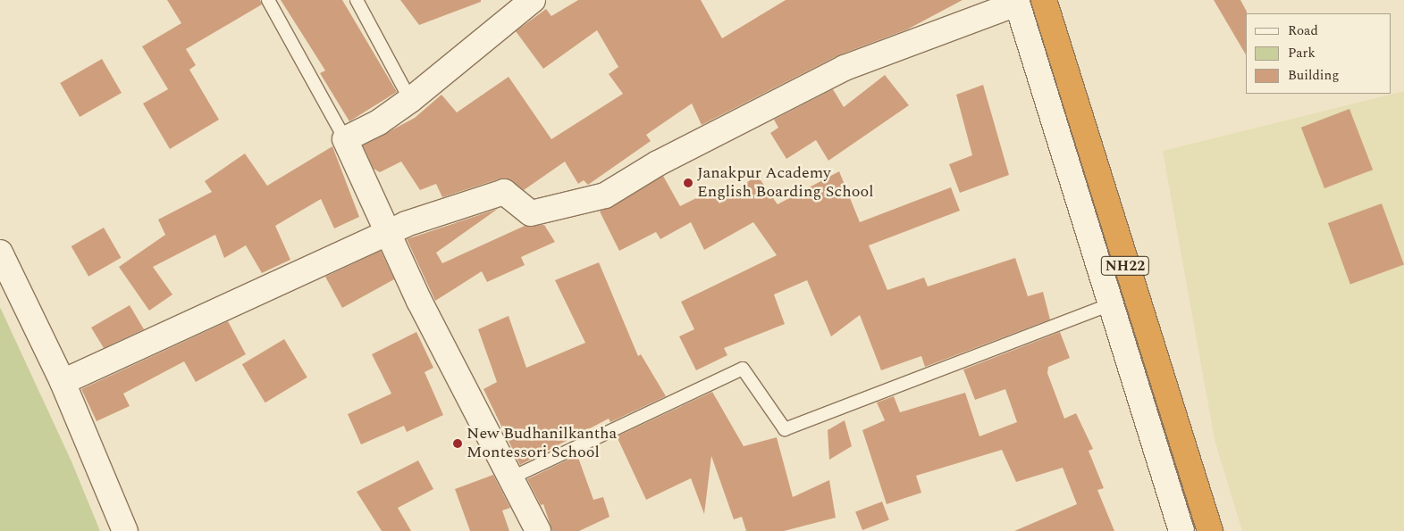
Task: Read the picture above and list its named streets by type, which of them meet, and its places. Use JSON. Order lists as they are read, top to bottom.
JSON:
{
  "streets": {
    "highway": ["NH22"]
  },
  "places": ["Janakpur Academy English Boarding School", "New Budhanilkantha Montessori School"],
  "legend": ["Road", "Park", "Building"]
}
